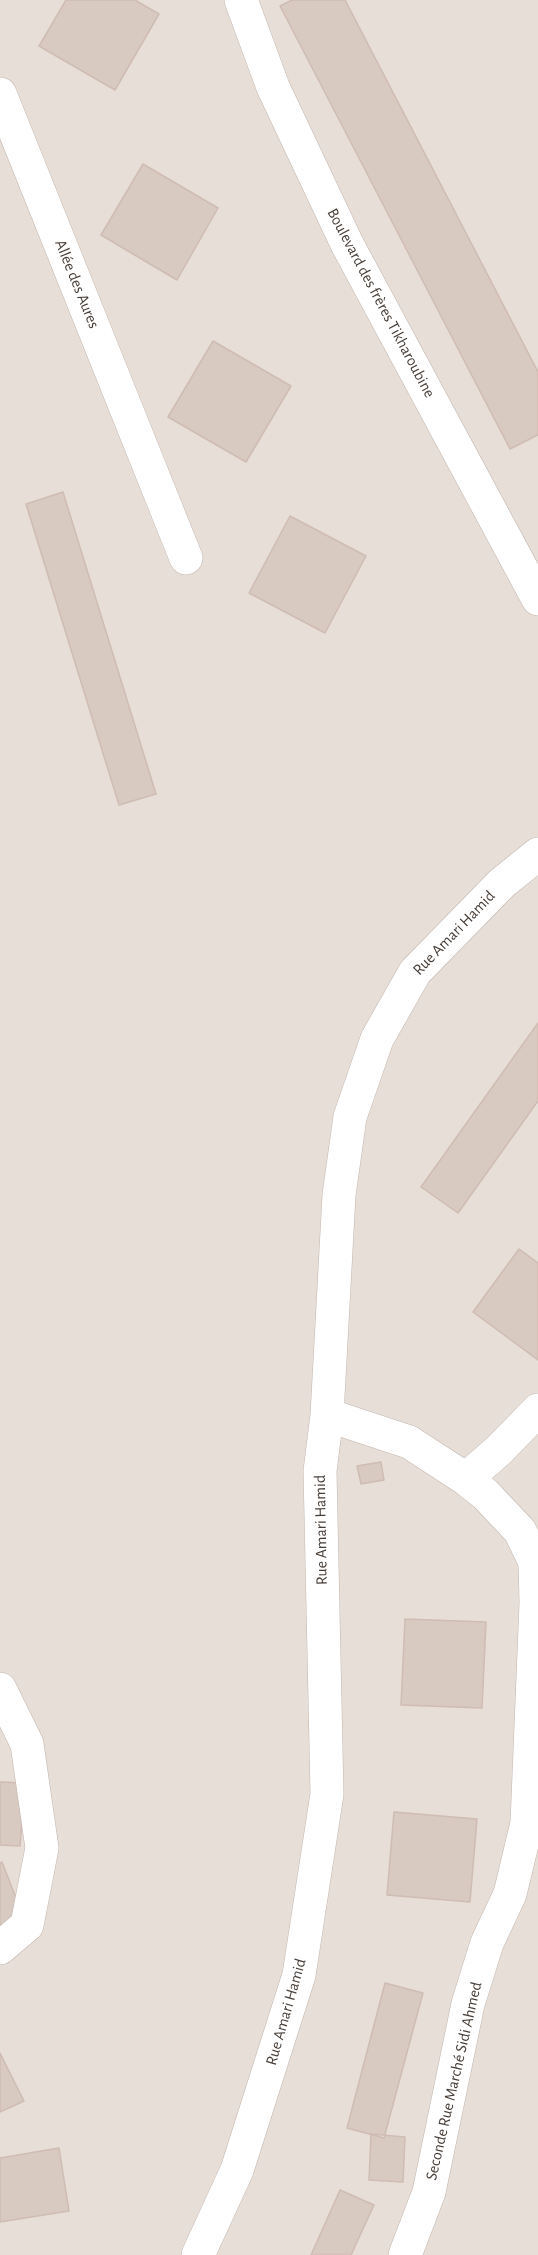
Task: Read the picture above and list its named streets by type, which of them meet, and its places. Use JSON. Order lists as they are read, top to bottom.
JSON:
{
  "streets": {
    "street": [
      "Allée des Aures",
      "Boulevard des frères Tikharoubine",
      "Rue Amari Hamid",
      "Seconde Rue Marché Sidi Ahmed"
    ]
  },
  "crossings": [
    ["Rue Amari Hamid", "Seconde Rue Marché Sidi Ahmed"]
  ]
}
